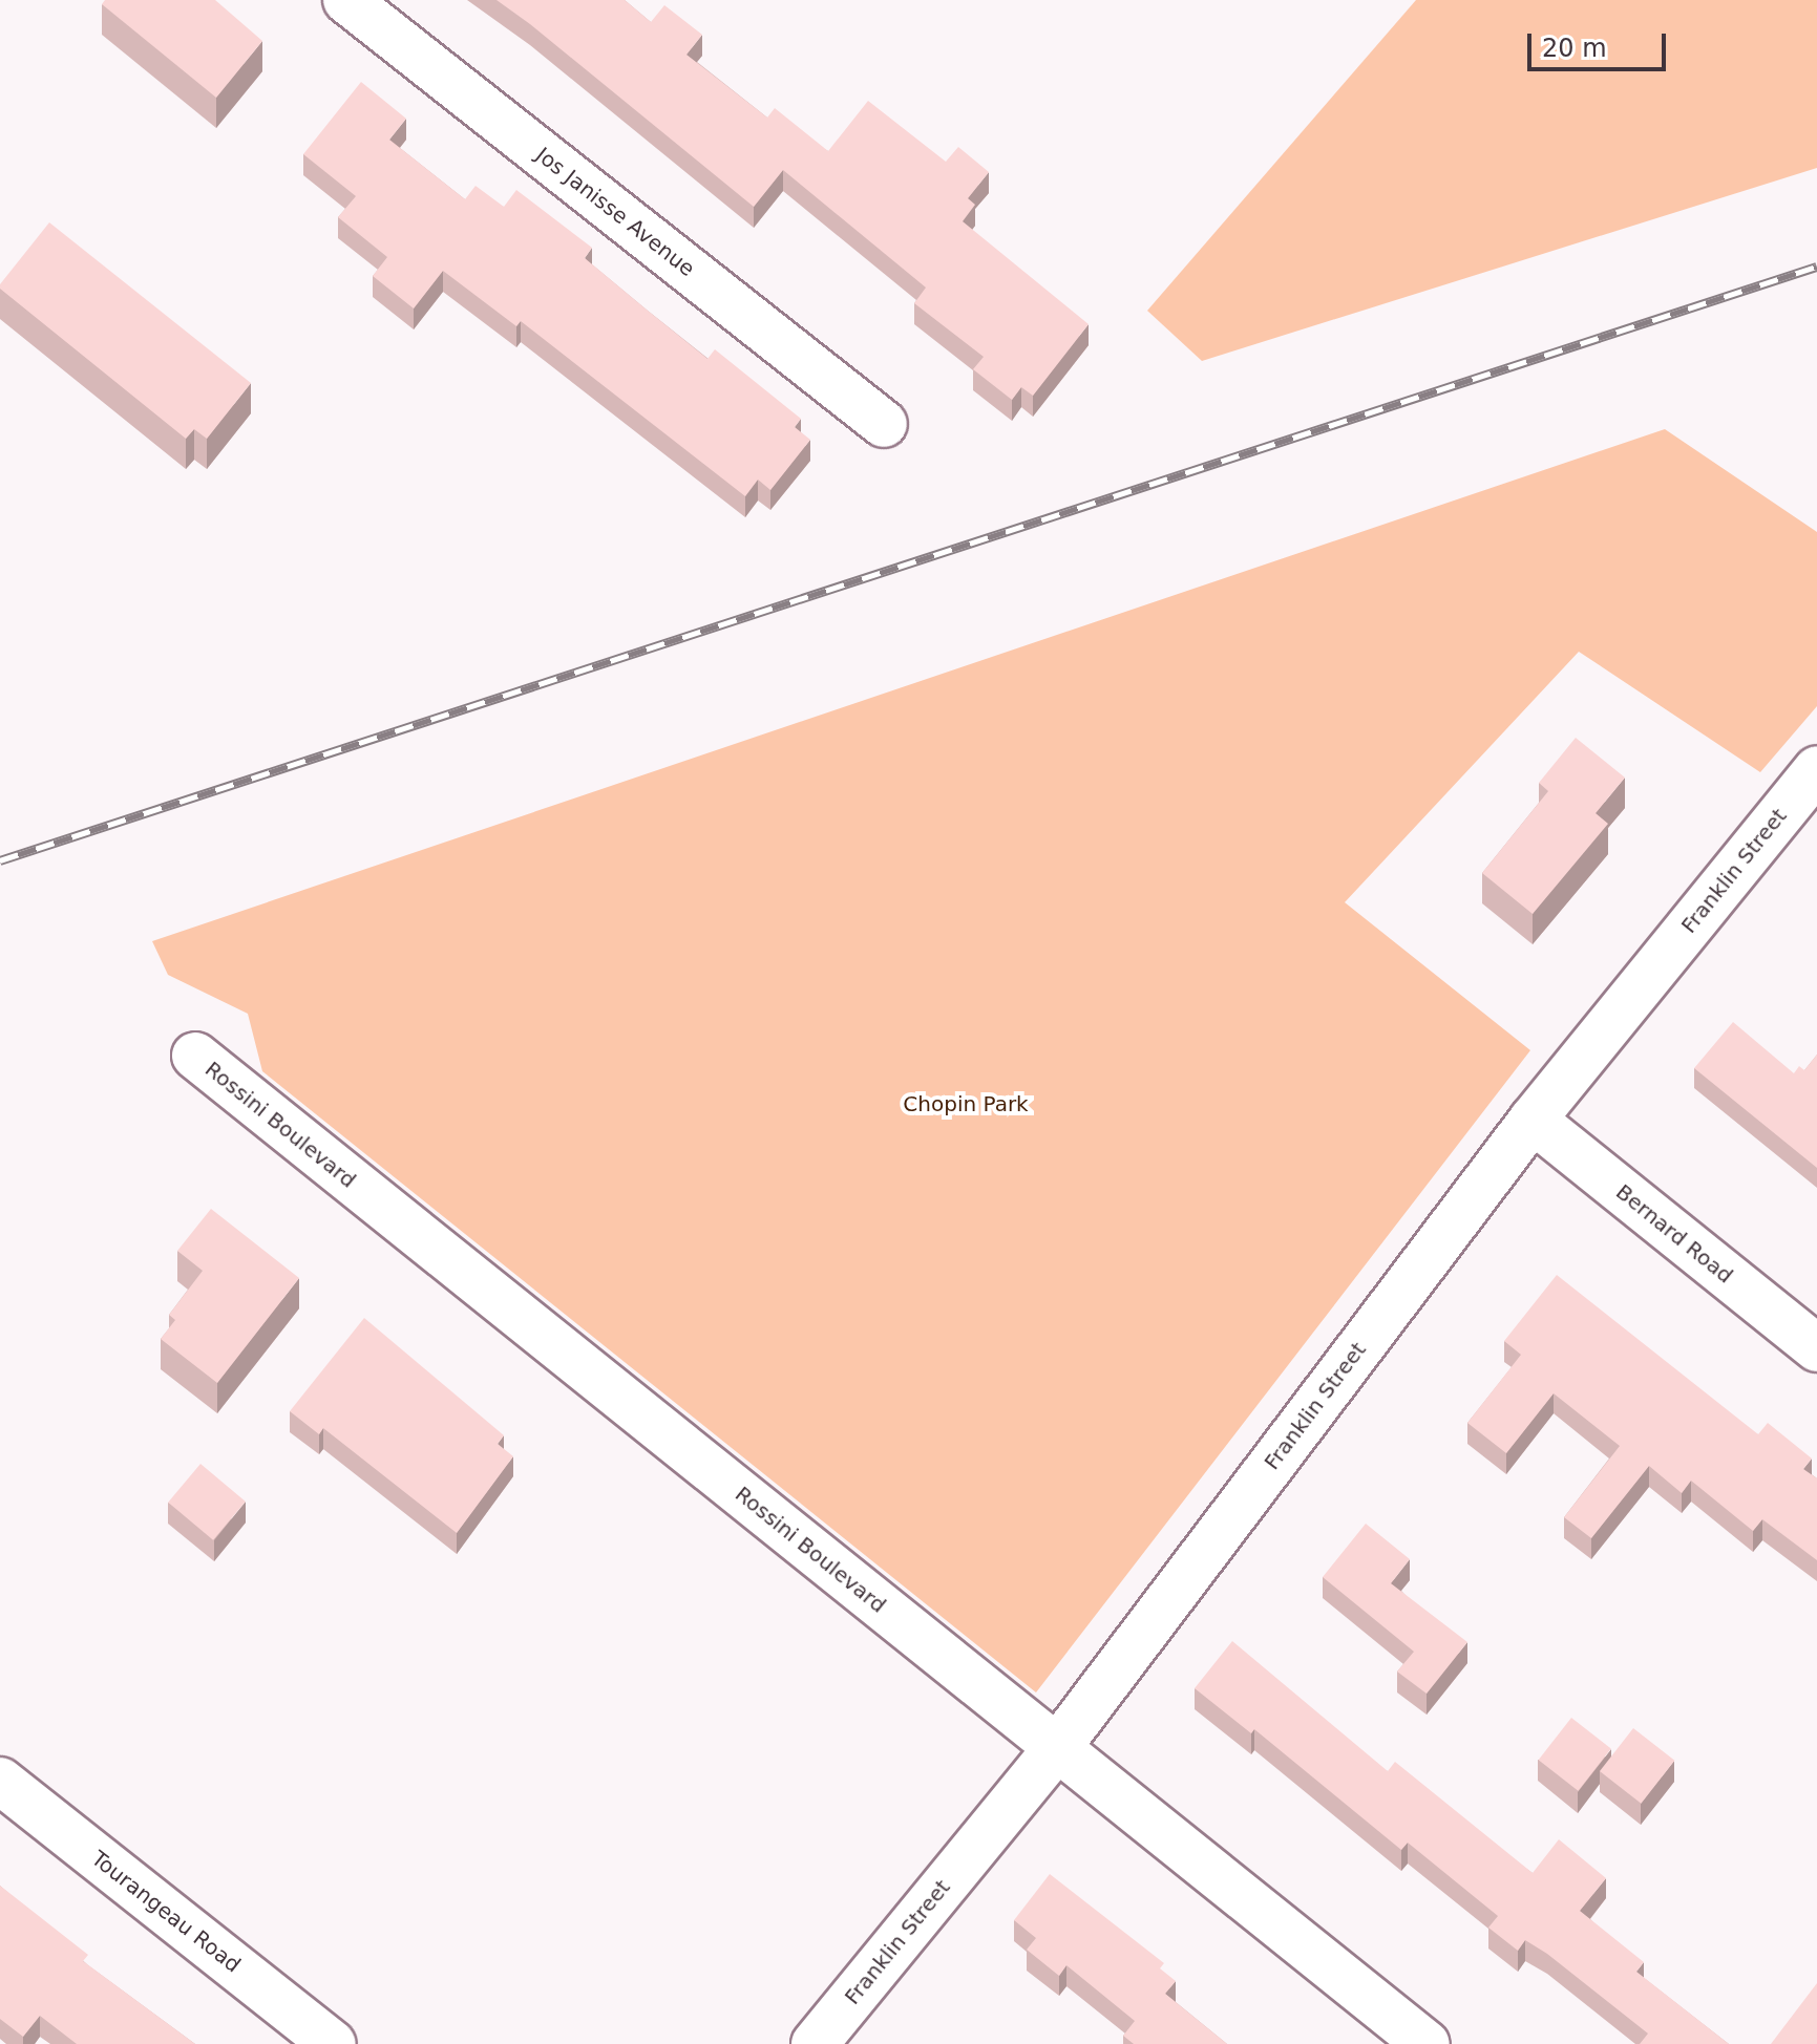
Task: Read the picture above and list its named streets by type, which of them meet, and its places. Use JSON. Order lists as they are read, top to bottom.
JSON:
{
  "streets": {
    "street": [
      "Jos Janisse Avenue",
      "Franklin Street",
      "Rossini Boulevard",
      "Bernard Road",
      "Tourangeau Road"
    ]
  },
  "crossings": [
    ["Franklin Street", "Rossini Boulevard"],
    ["Franklin Street", "Bernard Road"]
  ],
  "parks": ["Chopin Park"],
  "scale_bar": "20 m"
}
